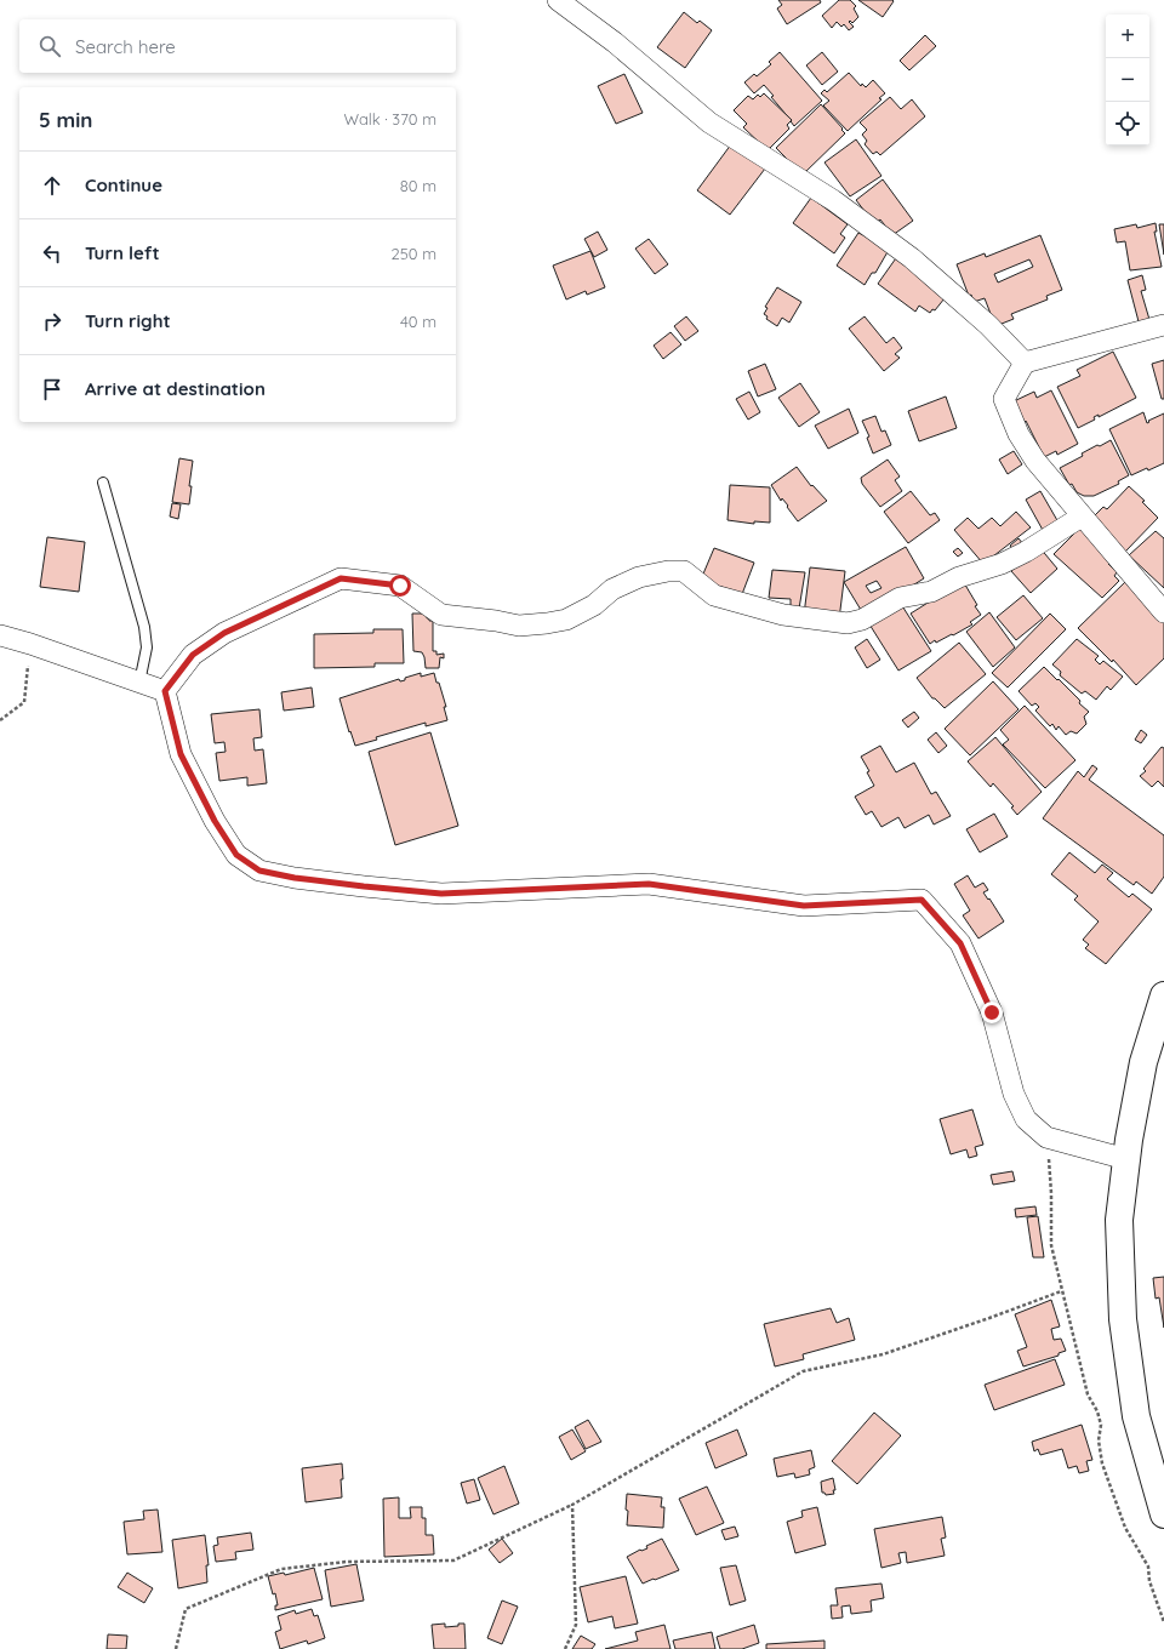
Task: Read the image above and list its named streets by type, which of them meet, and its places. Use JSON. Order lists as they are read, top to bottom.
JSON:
{
  "page": {
    "map_buttons": ["+", "−"],
    "search": "Search here",
    "heading": ["5 min", "Walk · 370 m"],
    "list": [
      ["Continue", "80 m"],
      ["Turn left", "250 m"],
      ["Turn right", "40 m"],
      "Arrive at destination"
    ]
  }
}
